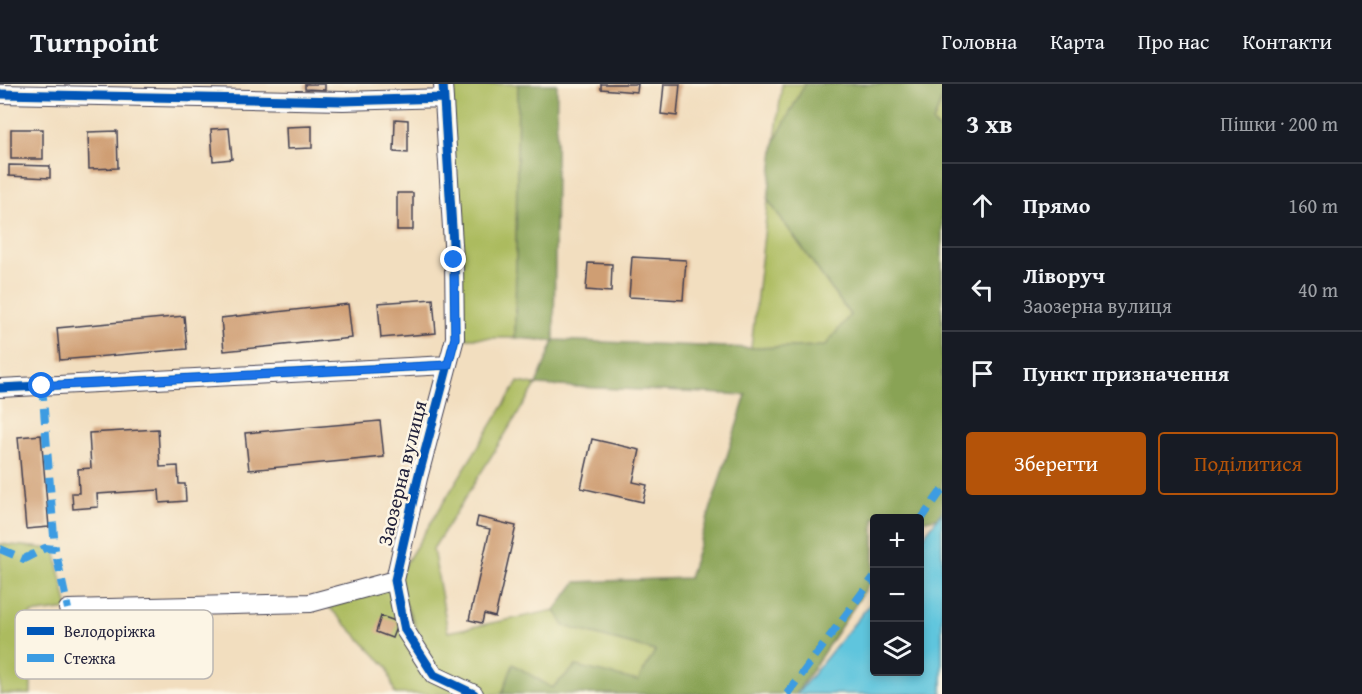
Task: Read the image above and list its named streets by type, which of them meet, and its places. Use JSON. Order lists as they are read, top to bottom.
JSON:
{
  "streets": {
    "street": ["Заозерна вулиця"]
  },
  "legend": ["Велодоріжка", "Стежка"],
  "page": {
    "header": "Turnpoint",
    "nav": [
      "Головна",
      "Карта",
      "Про нас",
      "Контакти"
    ],
    "heading": ["3 хв", "Пішки · 200 m"],
    "list": [
      ["Прямо", "160 m"],
      ["Ліворуч", "Заозерна вулиця", "40 m"],
      "Пункт призначення"
    ],
    "buttons": ["Зберегти", "Поділитися"],
    "map_buttons": ["+", "−"]
  }
}
